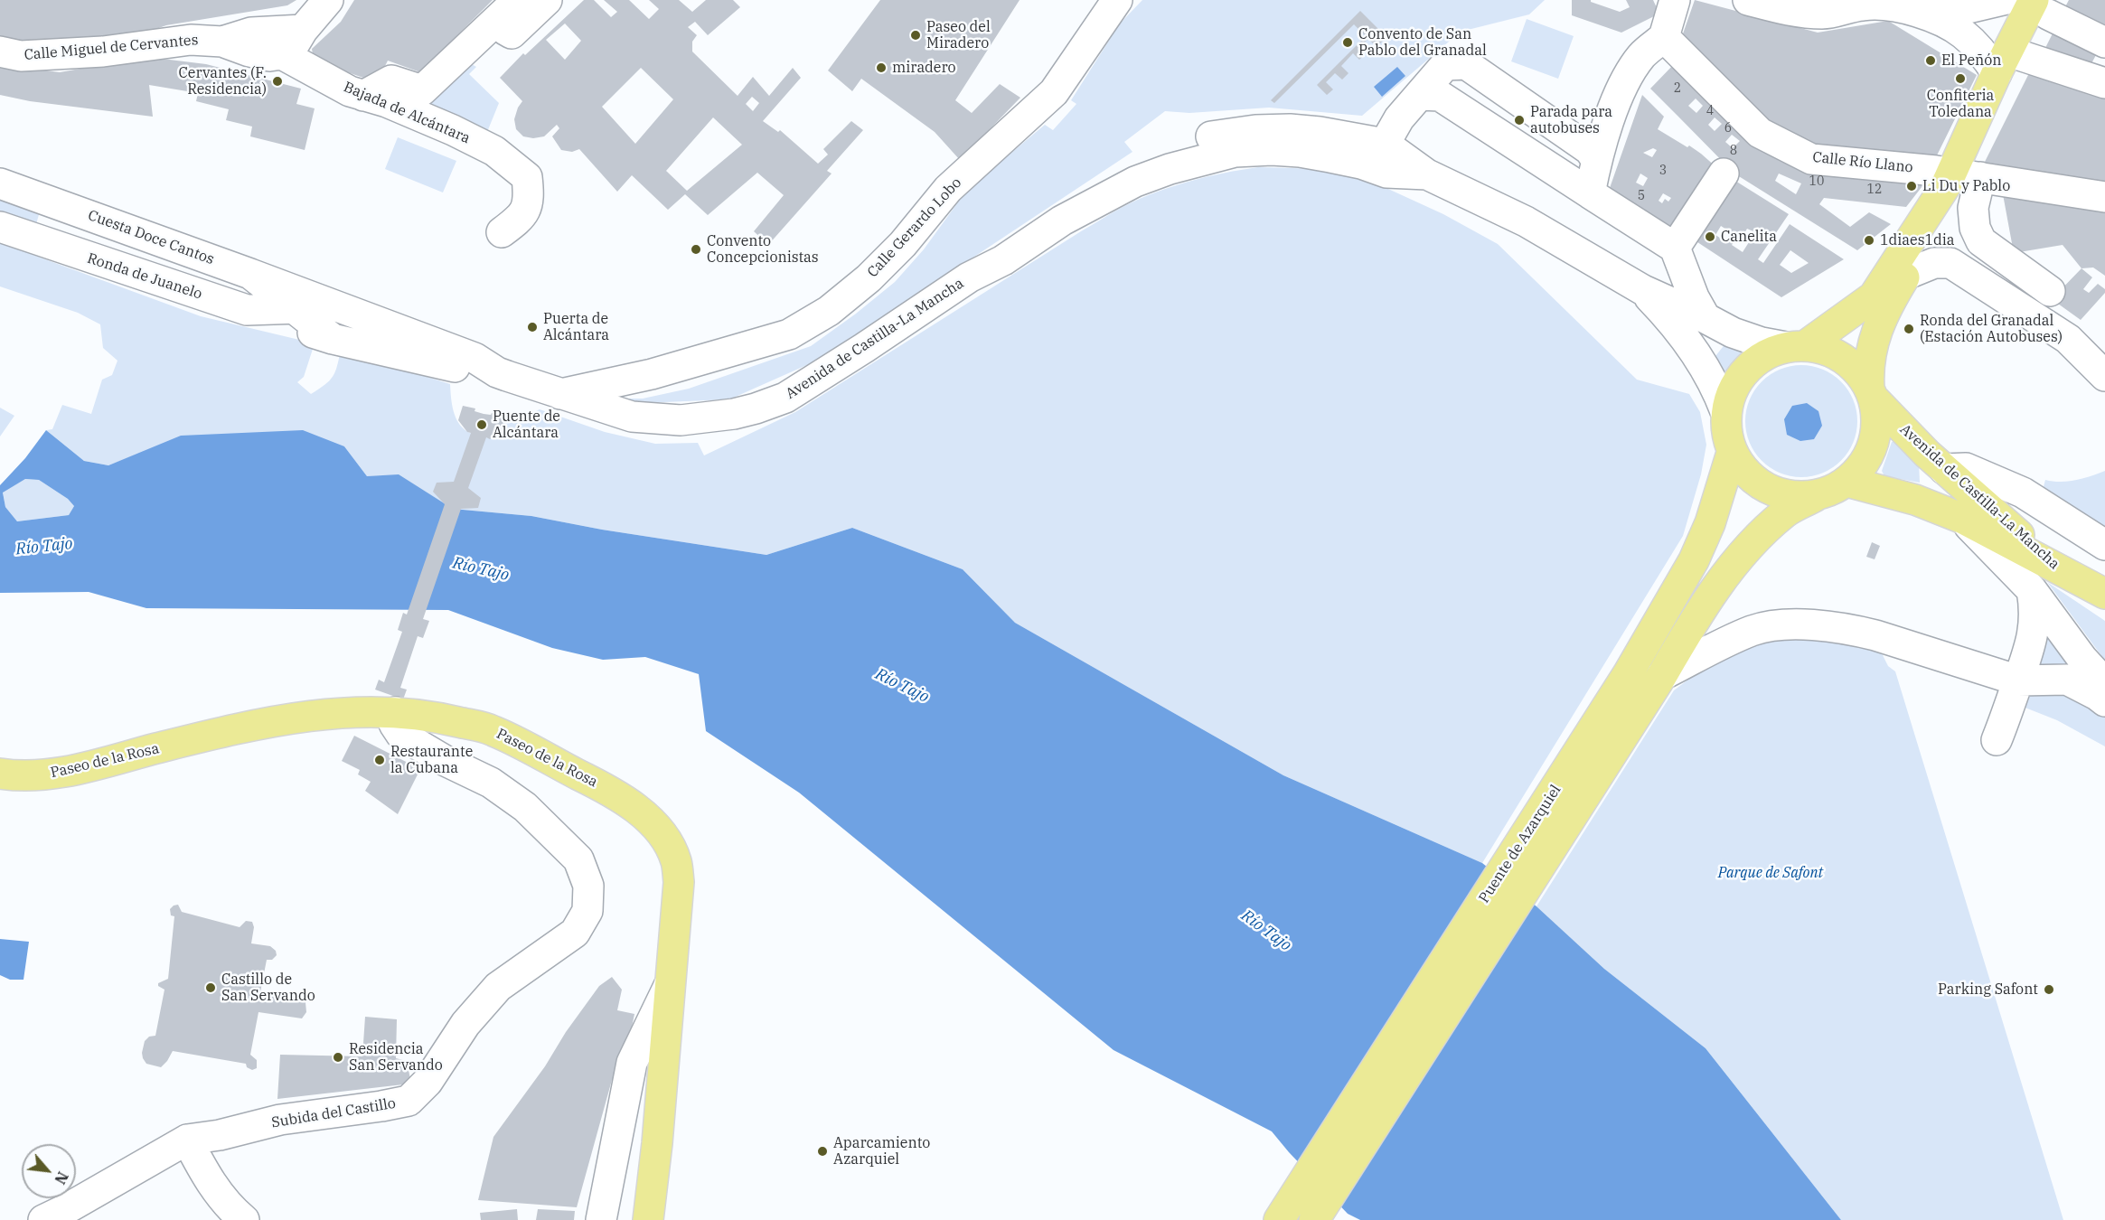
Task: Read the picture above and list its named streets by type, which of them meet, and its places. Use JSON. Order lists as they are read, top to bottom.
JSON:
{
  "streets": {
    "main road": ["Avenida de Castilla-La Mancha", "Paseo de la Rosa", "Puente de Azarquiel"],
    "street": [
      "Calle Miguel de Cervantes",
      "Bajada de Alcántara",
      "Calle Río Llano",
      "Calle Gerardo Lobo",
      "Cuesta Doce Cantos",
      "Ronda de Juanelo",
      "Subida del Castillo"
    ]
  },
  "crossings": [
    ["Calle Miguel de Cervantes", "Bajada de Alcántara"],
    ["Calle Gerardo Lobo", "Avenida de Castilla-La Mancha"],
    ["Cuesta Doce Cantos", "Ronda de Juanelo"],
    ["Avenida de Castilla-La Mancha", "Puente de Azarquiel"],
    ["Paseo de la Rosa", "Subida del Castillo"]
  ],
  "water": ["Río Tajo"],
  "parks": ["Parque de Safont"],
  "places": [
    "Paseo del Miradero",
    "Convento de San Pablo del Granadal",
    "El Peñón",
    "miradero",
    "Confiteria Toledana",
    "Cervantes (F. Residencia)",
    "Parada para autobuses",
    "Li Du y Pablo",
    "Canelita",
    "1diaes1dia",
    "Convento Concepcionistas",
    "Puerta de Alcántara",
    "Ronda del Granadal (Estación Autobuses)",
    "Puente de Alcántara",
    "Restaurante la Cubana",
    "Castillo de San Servando",
    "Parking Safont",
    "Residencia San Servando",
    "Aparcamiento Azarquiel"
  ],
  "house_numbers": [
    "2",
    "4",
    "6",
    "8",
    "3",
    "10",
    "12",
    "5"
  ],
  "north": "bottom right"
}
